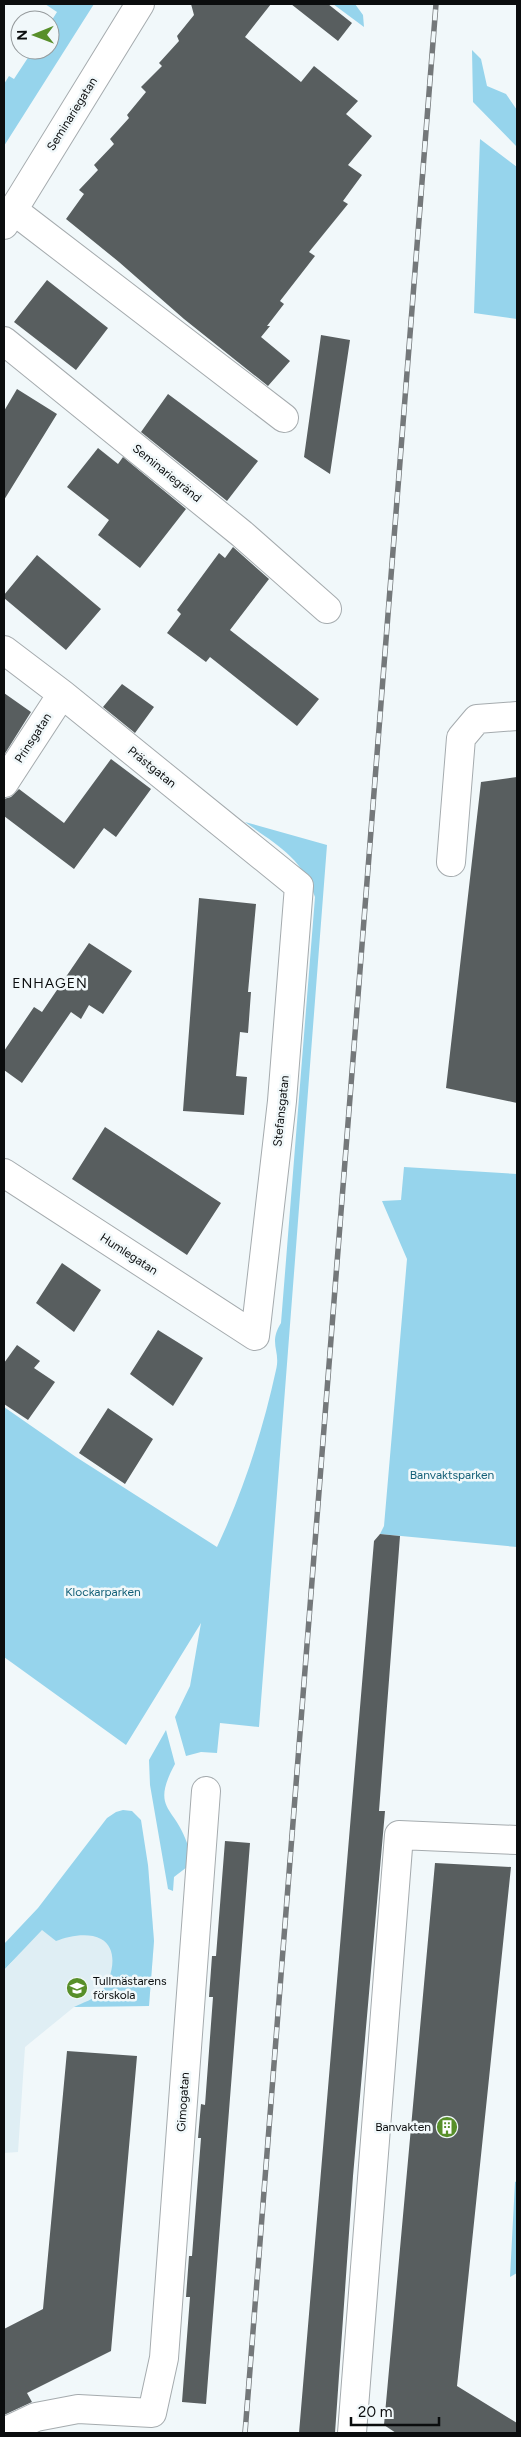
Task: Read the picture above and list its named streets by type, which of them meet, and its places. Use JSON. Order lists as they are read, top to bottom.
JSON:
{
  "streets": {
    "street": [
      "Seminariegatan",
      "Seminariegränd",
      "Prinsgatan",
      "Prästgatan",
      "Stefansgatan",
      "Humlegatan",
      "Gimogatan"
    ]
  },
  "crossings": [
    ["Prinsgatan", "Prästgatan"],
    ["Prästgatan", "Stefansgatan"],
    ["Stefansgatan", "Humlegatan"]
  ],
  "districts": ["ENHAGEN"],
  "parks": ["Banvaktsparken", "Klockarparken"],
  "places": {
    "school or university": ["Tullmästarens förskola"],
    "building": ["Banvakten"]
  },
  "scale_bar": "20 m",
  "north": "left"
}
